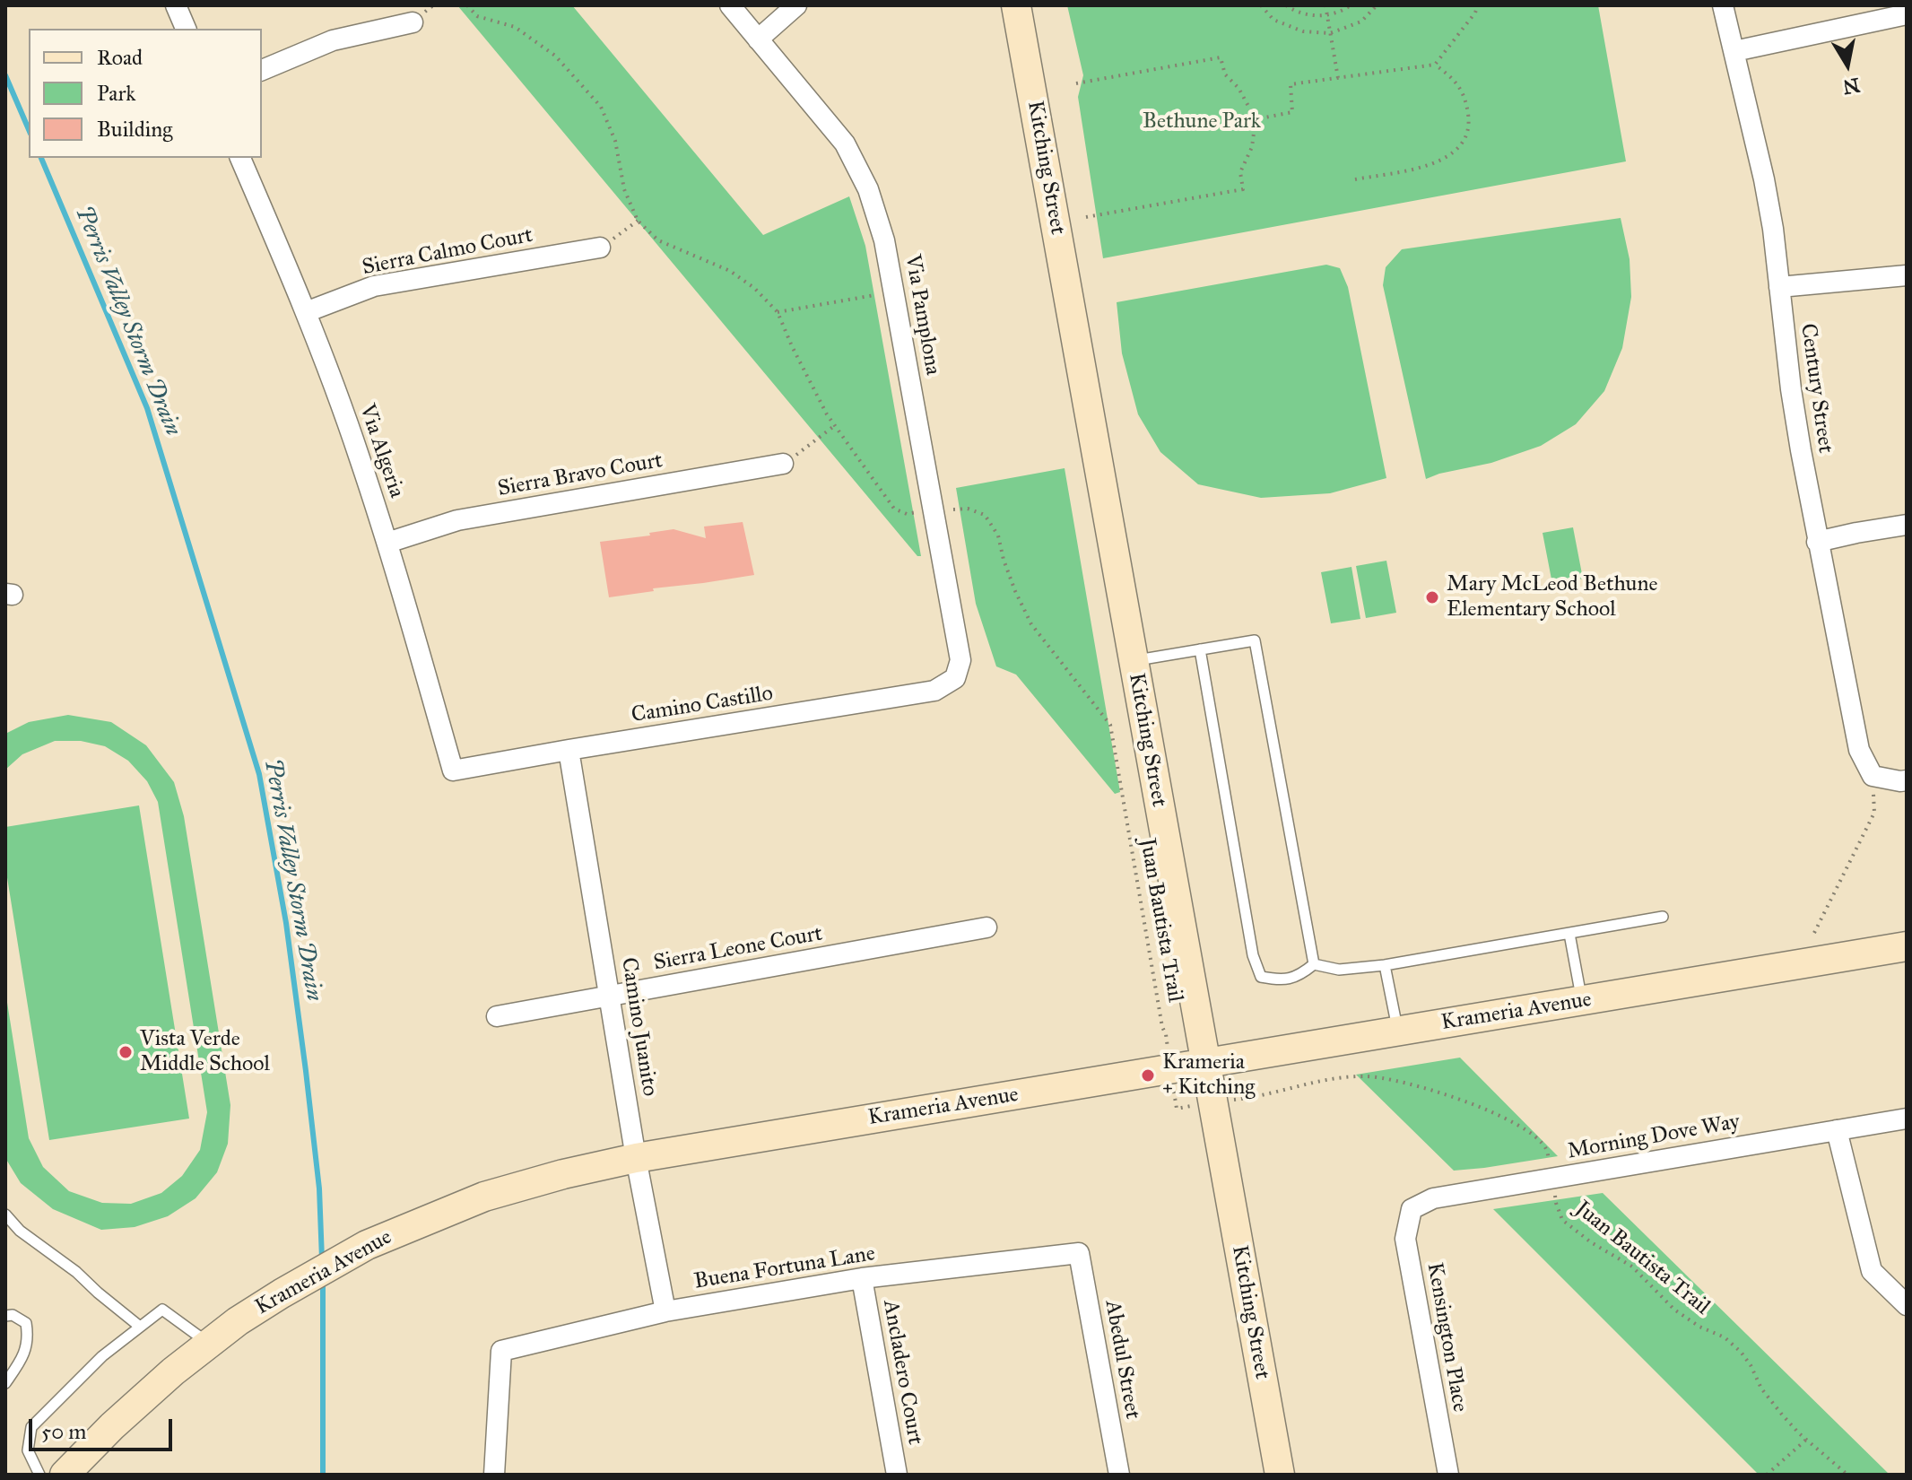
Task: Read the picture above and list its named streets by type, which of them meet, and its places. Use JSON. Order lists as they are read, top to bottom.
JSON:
{
  "streets": {
    "street": [
      "Kitching Street",
      "Sierra Calmo Court",
      "Via Pamplona",
      "Century Street",
      "Via Algeria",
      "Sierra Bravo Court",
      "Camino Castillo",
      "Sierra Leone Court",
      "Krameria Avenue",
      "Camino Juanito",
      "Morning Dove Way",
      "Buena Fortuna Lane",
      "Kensington Place",
      "Abedul Street",
      "Ancladero Court"
    ],
    "path": ["Juan Bautista Trail"]
  },
  "crossings": [
    ["Kitching Street", "Krameria Avenue"],
    ["Sierra Calmo Court", "Via Algeria"],
    ["Via Pamplona", "Camino Castillo"],
    ["Via Pamplona", "Juan Bautista Trail"],
    ["Via Algeria", "Sierra Bravo Court"],
    ["Via Algeria", "Camino Castillo"],
    ["Camino Castillo", "Camino Juanito"],
    ["Juan Bautista Trail", "Morning Dove Way"],
    ["Sierra Leone Court", "Camino Juanito"],
    ["Krameria Avenue", "Camino Juanito"],
    ["Camino Juanito", "Buena Fortuna Lane"],
    ["Morning Dove Way", "Kensington Place"],
    ["Buena Fortuna Lane", "Abedul Street"],
    ["Buena Fortuna Lane", "Ancladero Court"]
  ],
  "water": ["Perris Valley Storm Drain"],
  "parks": ["Bethune Park"],
  "places": ["Mary McLeod Bethune Elementary School", "Vista Verde Middle School", "Krameria + Kitching"],
  "legend": ["Road", "Park", "Building"],
  "scale_bar": "50 m",
  "north": "bottom"
}
